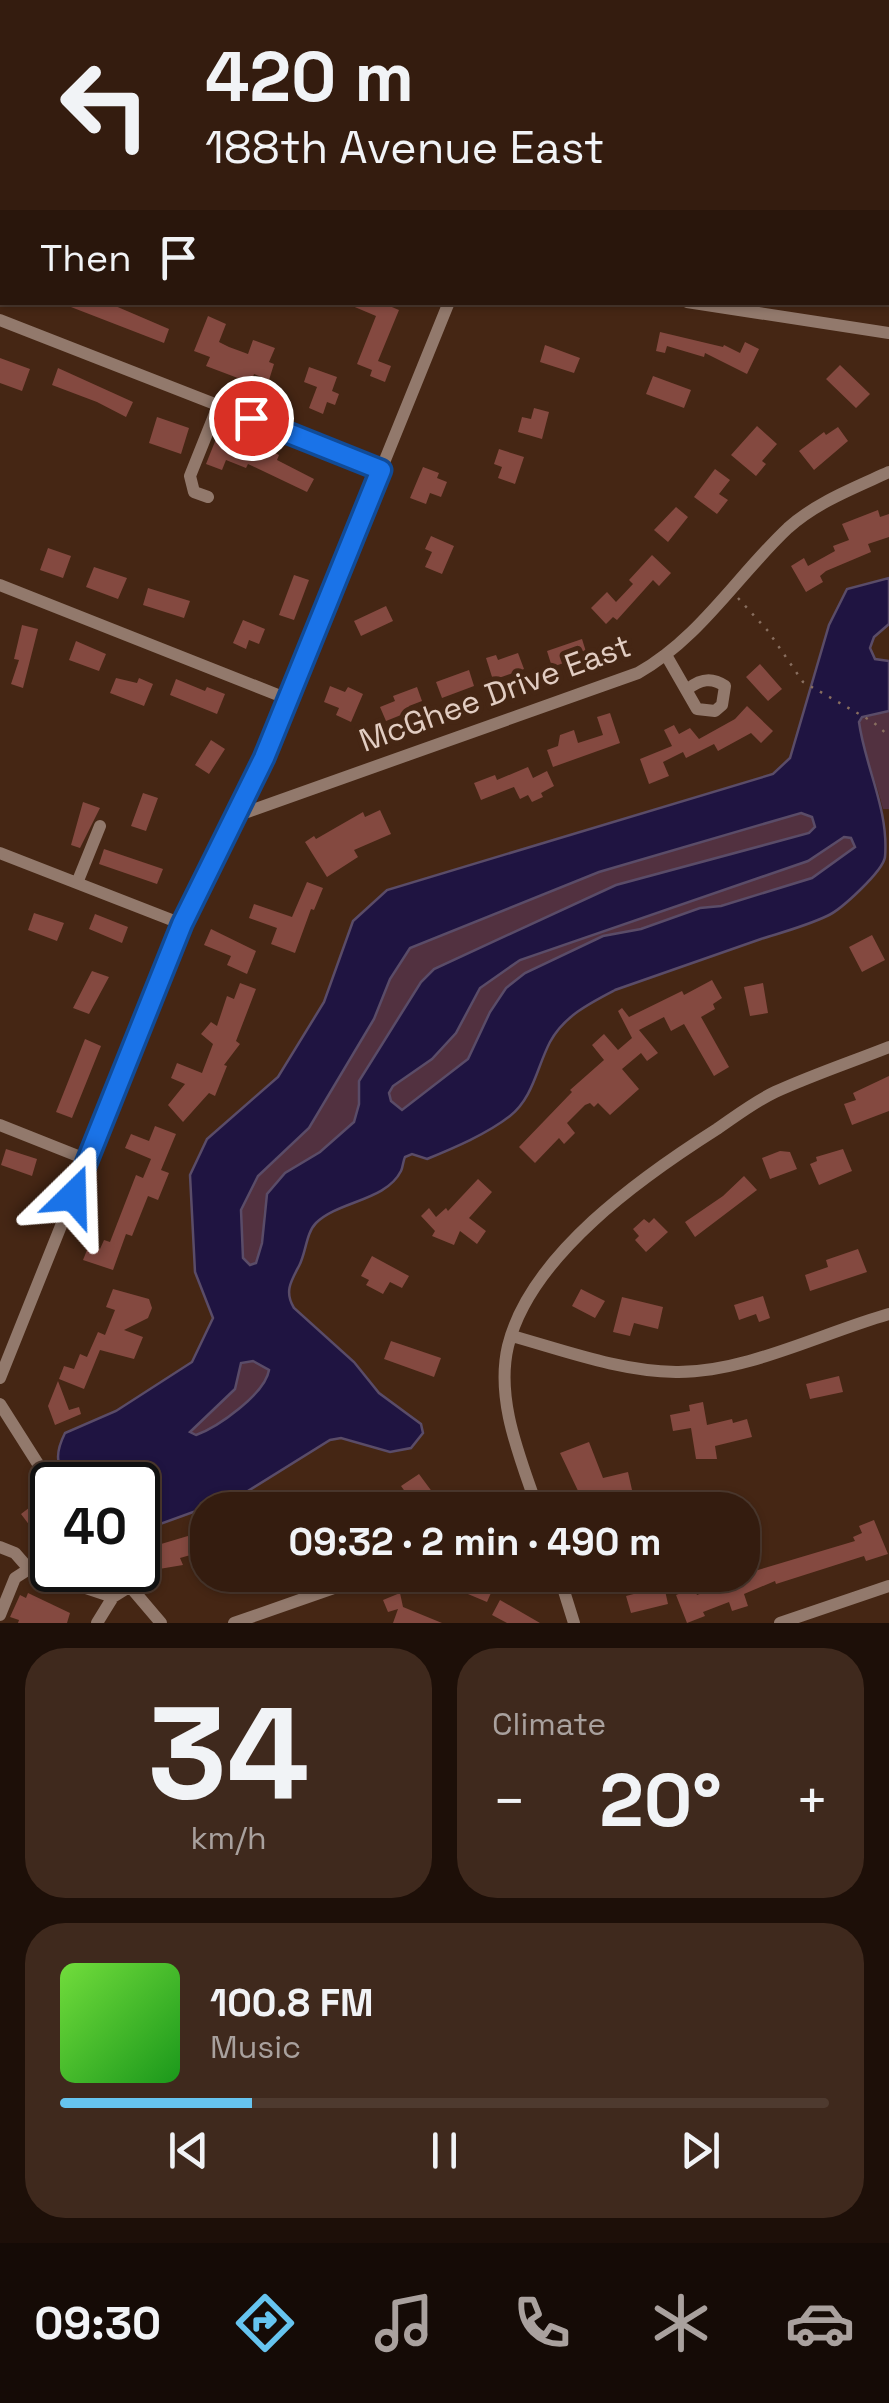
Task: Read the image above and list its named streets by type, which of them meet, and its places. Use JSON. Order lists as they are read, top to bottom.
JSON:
{
  "streets": {
    "street": ["McGhee Drive East"]
  },
  "page": {
    "turn": ["420 m", "188th Avenue East"],
    "then": "Then",
    "limit": "40",
    "trip": "09:32 · 2 min · 490 m",
    "tile": [
      ["34", "km/h"],
      "Climate"
    ],
    "heat": ["−", "20°", "+"],
    "song": ["100.8 FM", "Music"],
    "tabs": "09:30"
  }
}
